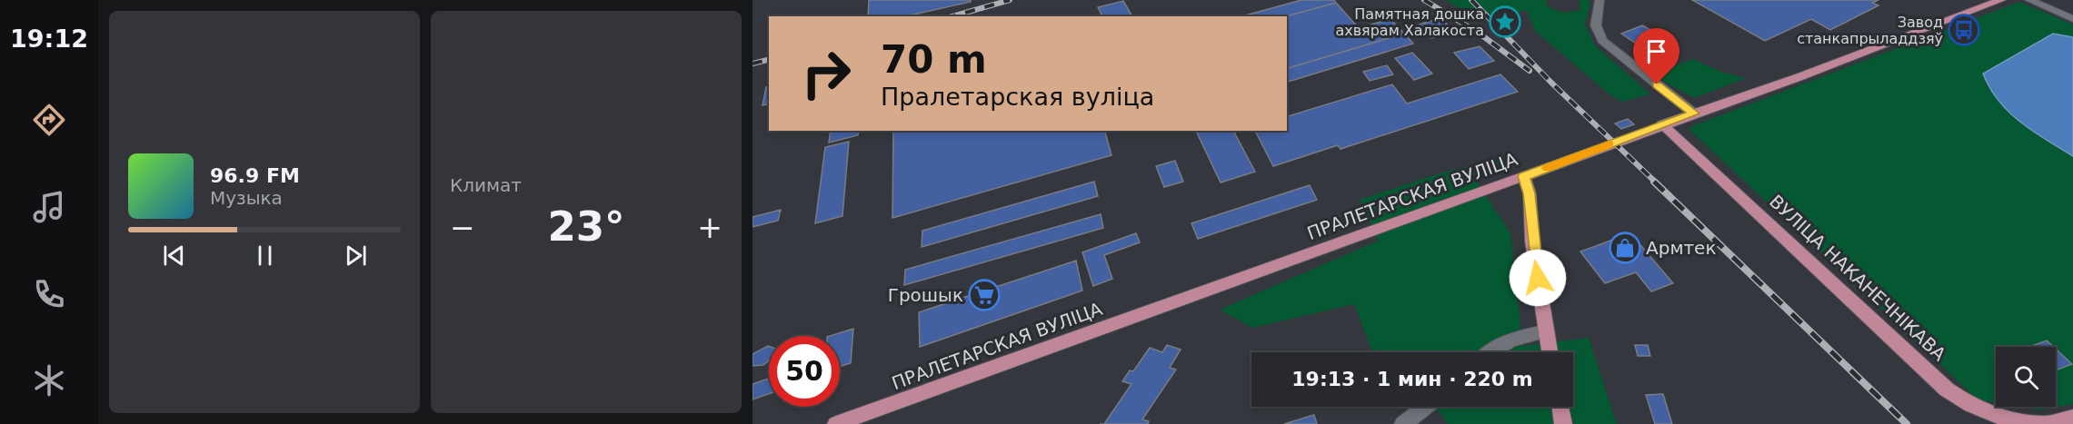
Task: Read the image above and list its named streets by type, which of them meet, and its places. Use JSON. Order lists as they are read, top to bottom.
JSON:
{
  "streets": {
    "main road": ["ПРАЛЕТАРСКАЯ ВУЛІЦА", "ВУЛІЦА НАКАНЕЧНІКАВА"]
  },
  "crossings": [
    ["ПРАЛЕТАРСКАЯ ВУЛІЦА", "ВУЛІЦА НАКАНЕЧНІКАВА"]
  ],
  "places": {
    "place": ["Памятная дошка ахвярам Халакоста"],
    "bus stop": ["Завод станкапрыладдзяў"],
    "shop": ["Армтек"],
    "supermarket": ["Грошык"]
  },
  "page": {
    "tabs": "19:12",
    "tile": "Климат",
    "turn": ["70 m", "Пралетарская вуліца"],
    "song": ["96.9 FM", "Музыка"],
    "heat": ["−", "23°", "+"],
    "limit": "50",
    "trip": "19:13 · 1 мин · 220 m"
  }
}
